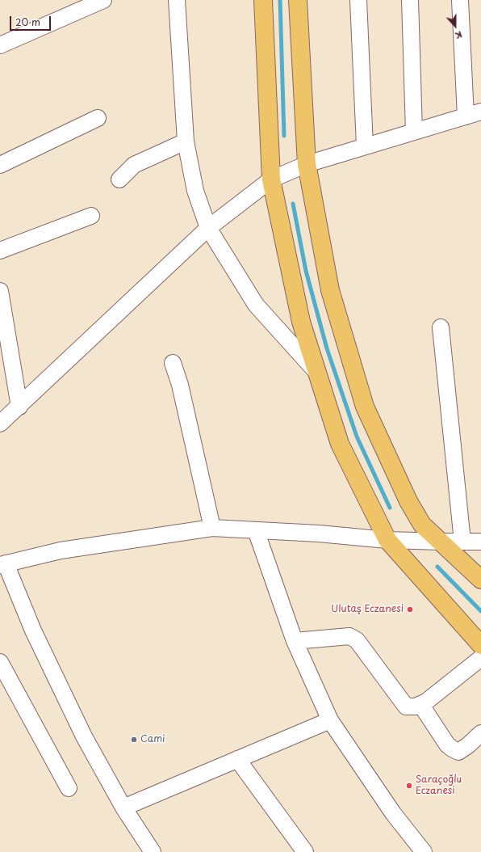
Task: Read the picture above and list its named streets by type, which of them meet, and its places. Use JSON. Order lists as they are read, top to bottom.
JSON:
{
  "places": ["Ulutaş Eczanesi", "Cami", "Saraçoğlu Eczanesi"],
  "scale_bar": "20 m",
  "north": "bottom"
}
